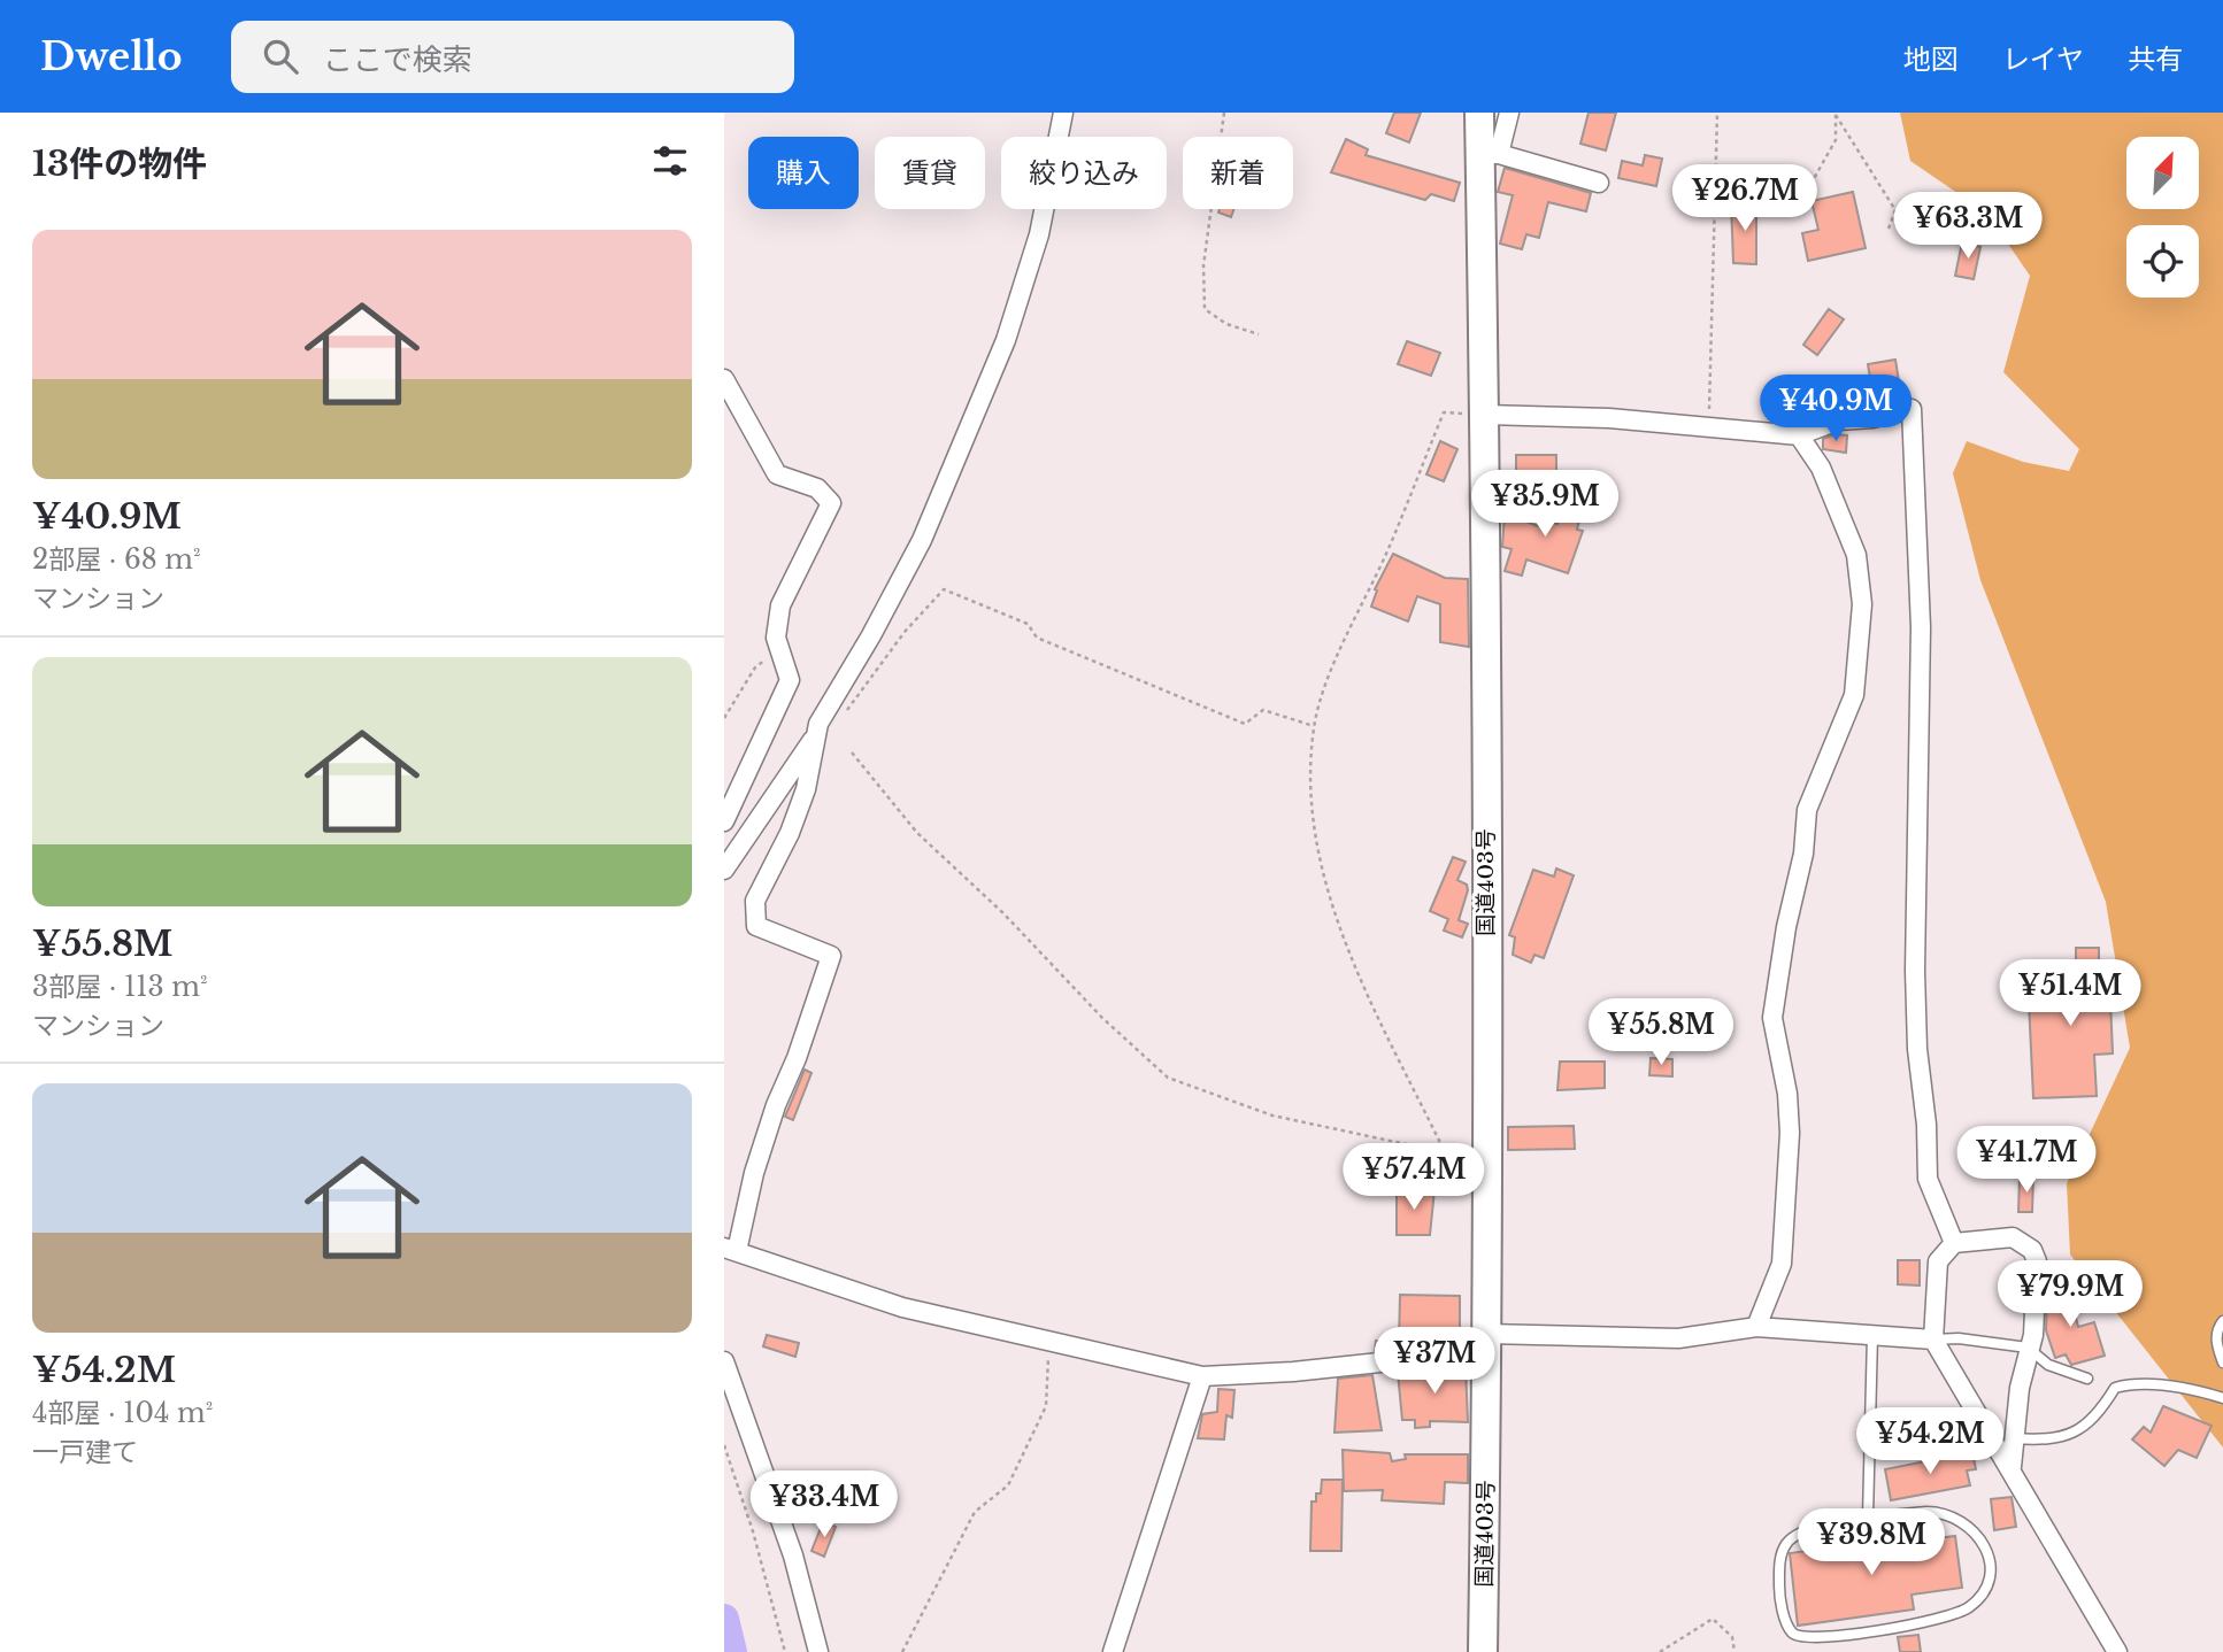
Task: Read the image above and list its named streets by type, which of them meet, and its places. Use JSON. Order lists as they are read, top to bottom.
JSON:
{
  "streets": {
    "highway": ["国道403号"]
  },
  "north": "top right",
  "page": {
    "header": "Dwello",
    "search": "ここで検索",
    "nav": ["地図", "レイヤ", "共有"],
    "heading": "13件の物件",
    "chip": [
      "購入",
      "賃貸",
      "絞り込み",
      "新着"
    ],
    "price": [
      "¥26.7M",
      "¥63.3M",
      "¥40.9M",
      "¥35.9M",
      "¥51.4M",
      "¥55.8M",
      "¥41.7M",
      "¥57.4M",
      "¥79.9M",
      "¥37M",
      "¥54.2M",
      "¥33.4M",
      "¥39.8M"
    ],
    "list": [
      {
        "name": "¥40.9M",
        "note": "2部屋 · 68 m² · マンション"
      },
      {
        "name": "¥55.8M",
        "note": "3部屋 · 113 m² · マンション"
      },
      {
        "name": "¥54.2M",
        "note": "4部屋 · 104 m² · 一戸建て"
      }
    ]
  }
}
